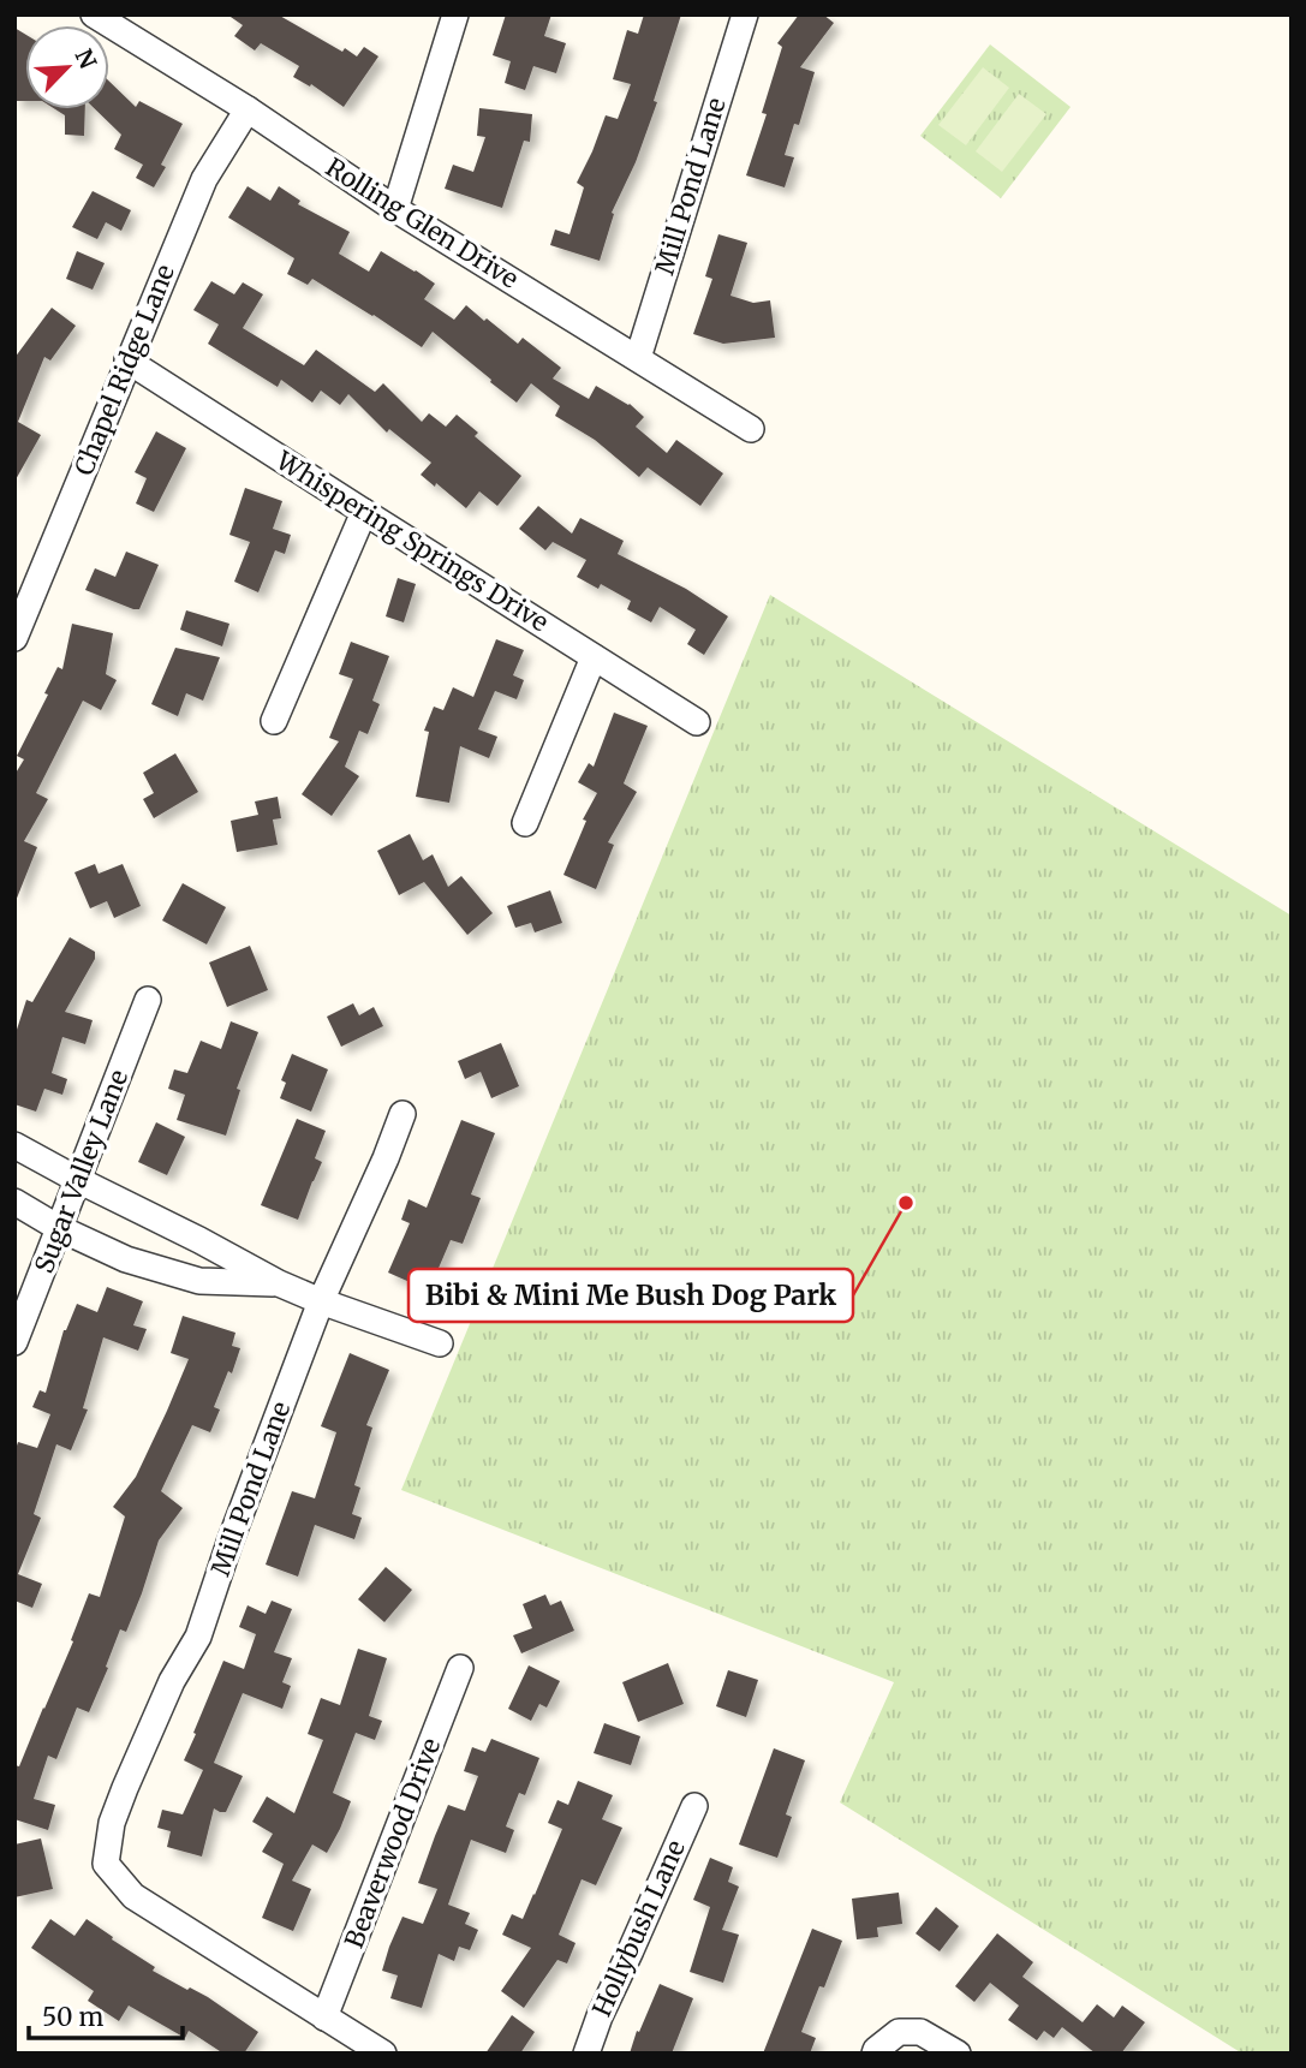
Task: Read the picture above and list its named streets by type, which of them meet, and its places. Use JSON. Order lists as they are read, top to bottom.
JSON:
{
  "streets": {
    "street": [
      "Mill Pond Lane",
      "Rolling Glen Drive",
      "Chapel Ridge Lane",
      "Whispering Springs Drive",
      "Sugar Valley Lane",
      "Beaverwood Drive",
      "Hollybush Lane"
    ]
  },
  "crossings": [
    ["Mill Pond Lane", "Rolling Glen Drive"],
    ["Mill Pond Lane", "Beaverwood Drive"],
    ["Rolling Glen Drive", "Chapel Ridge Lane"],
    ["Chapel Ridge Lane", "Whispering Springs Drive"]
  ],
  "places": ["Bibi & Mini Me Bush Dog Park"],
  "scale_bar": "50 m",
  "north": "top right"
}
